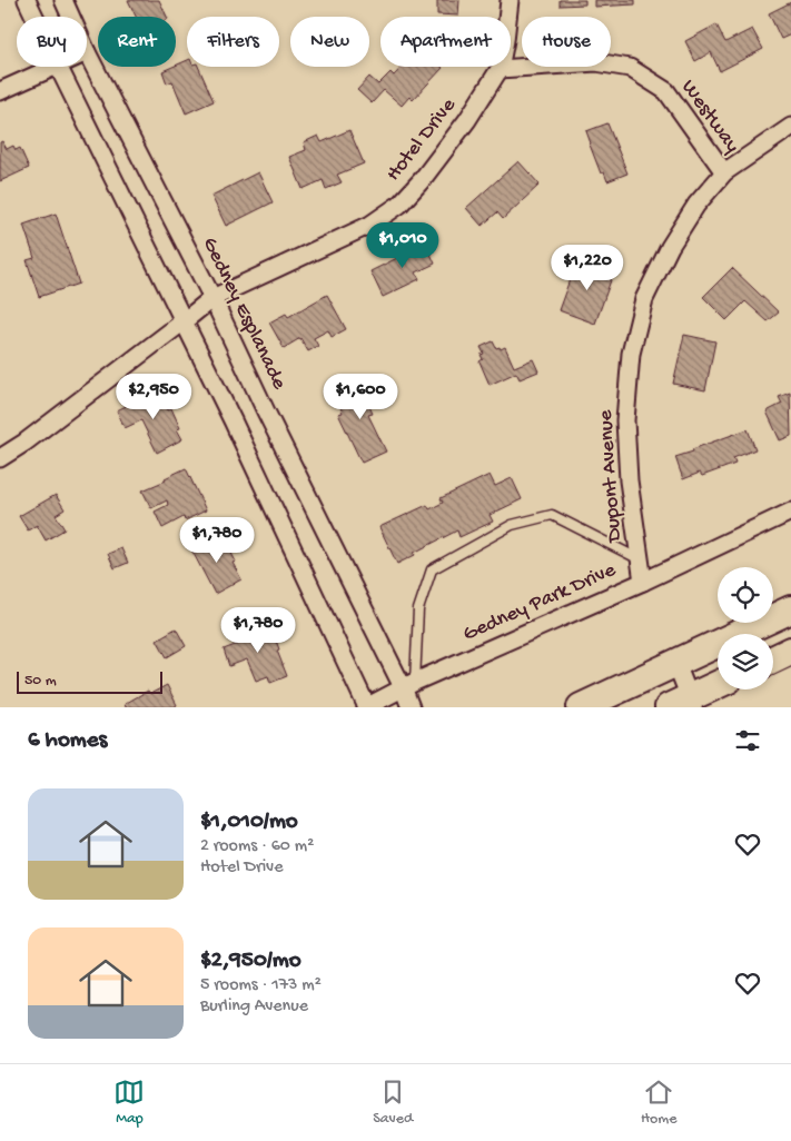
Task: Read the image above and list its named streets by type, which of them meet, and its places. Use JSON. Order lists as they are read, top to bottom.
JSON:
{
  "streets": {
    "street": [
      "Westway",
      "Hotel Drive",
      "Gedney Esplanade",
      "Dupont Avenue",
      "Gedney Park Drive"
    ]
  },
  "crossings": [
    ["Westway", "Hotel Drive"],
    ["Westway", "Dupont Avenue"],
    ["Hotel Drive", "Gedney Esplanade"],
    ["Gedney Esplanade", "Gedney Park Drive"],
    ["Dupont Avenue", "Gedney Park Drive"]
  ],
  "scale_bar": "50 m",
  "page": {
    "chip": [
      "Buy",
      "Rent",
      "Filters",
      "New",
      "Apartment",
      "House"
    ],
    "price": [
      "$1,010",
      "$1,220",
      "$2,950",
      "$1,600",
      "$1,780",
      "$1,780"
    ],
    "scale": "50 m",
    "heading": "6 homes",
    "list": [
      {
        "name": "$1,010/mo",
        "note": "2 rooms · 60 m² · Hotel Drive"
      },
      {
        "name": "$2,950/mo",
        "note": "5 rooms · 173 m² · Burling Avenue"
      }
    ],
    "tabs": ["Map", "Saved", "Home"]
  }
}
